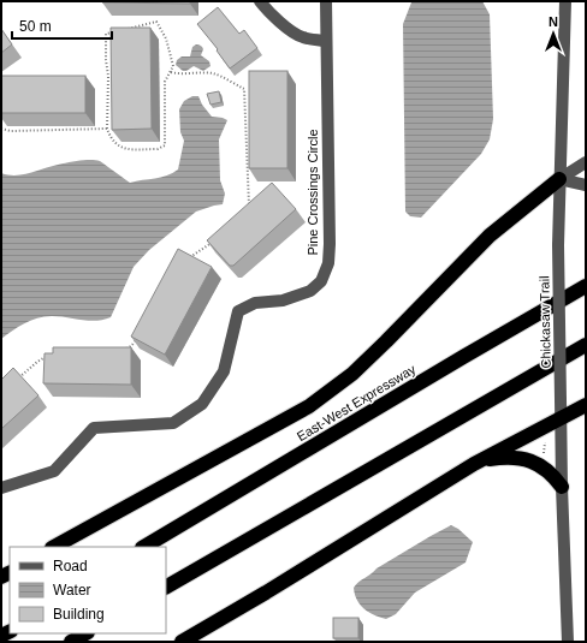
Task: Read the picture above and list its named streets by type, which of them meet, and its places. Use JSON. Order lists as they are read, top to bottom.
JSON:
{
  "streets": {
    "highway": ["East-West Expressway"],
    "street": ["Pine Crossings Circle", "Chickasaw Trail"]
  },
  "legend": ["Road", "Water", "Building"],
  "scale_bar": "50 m",
  "north": "top"
}
